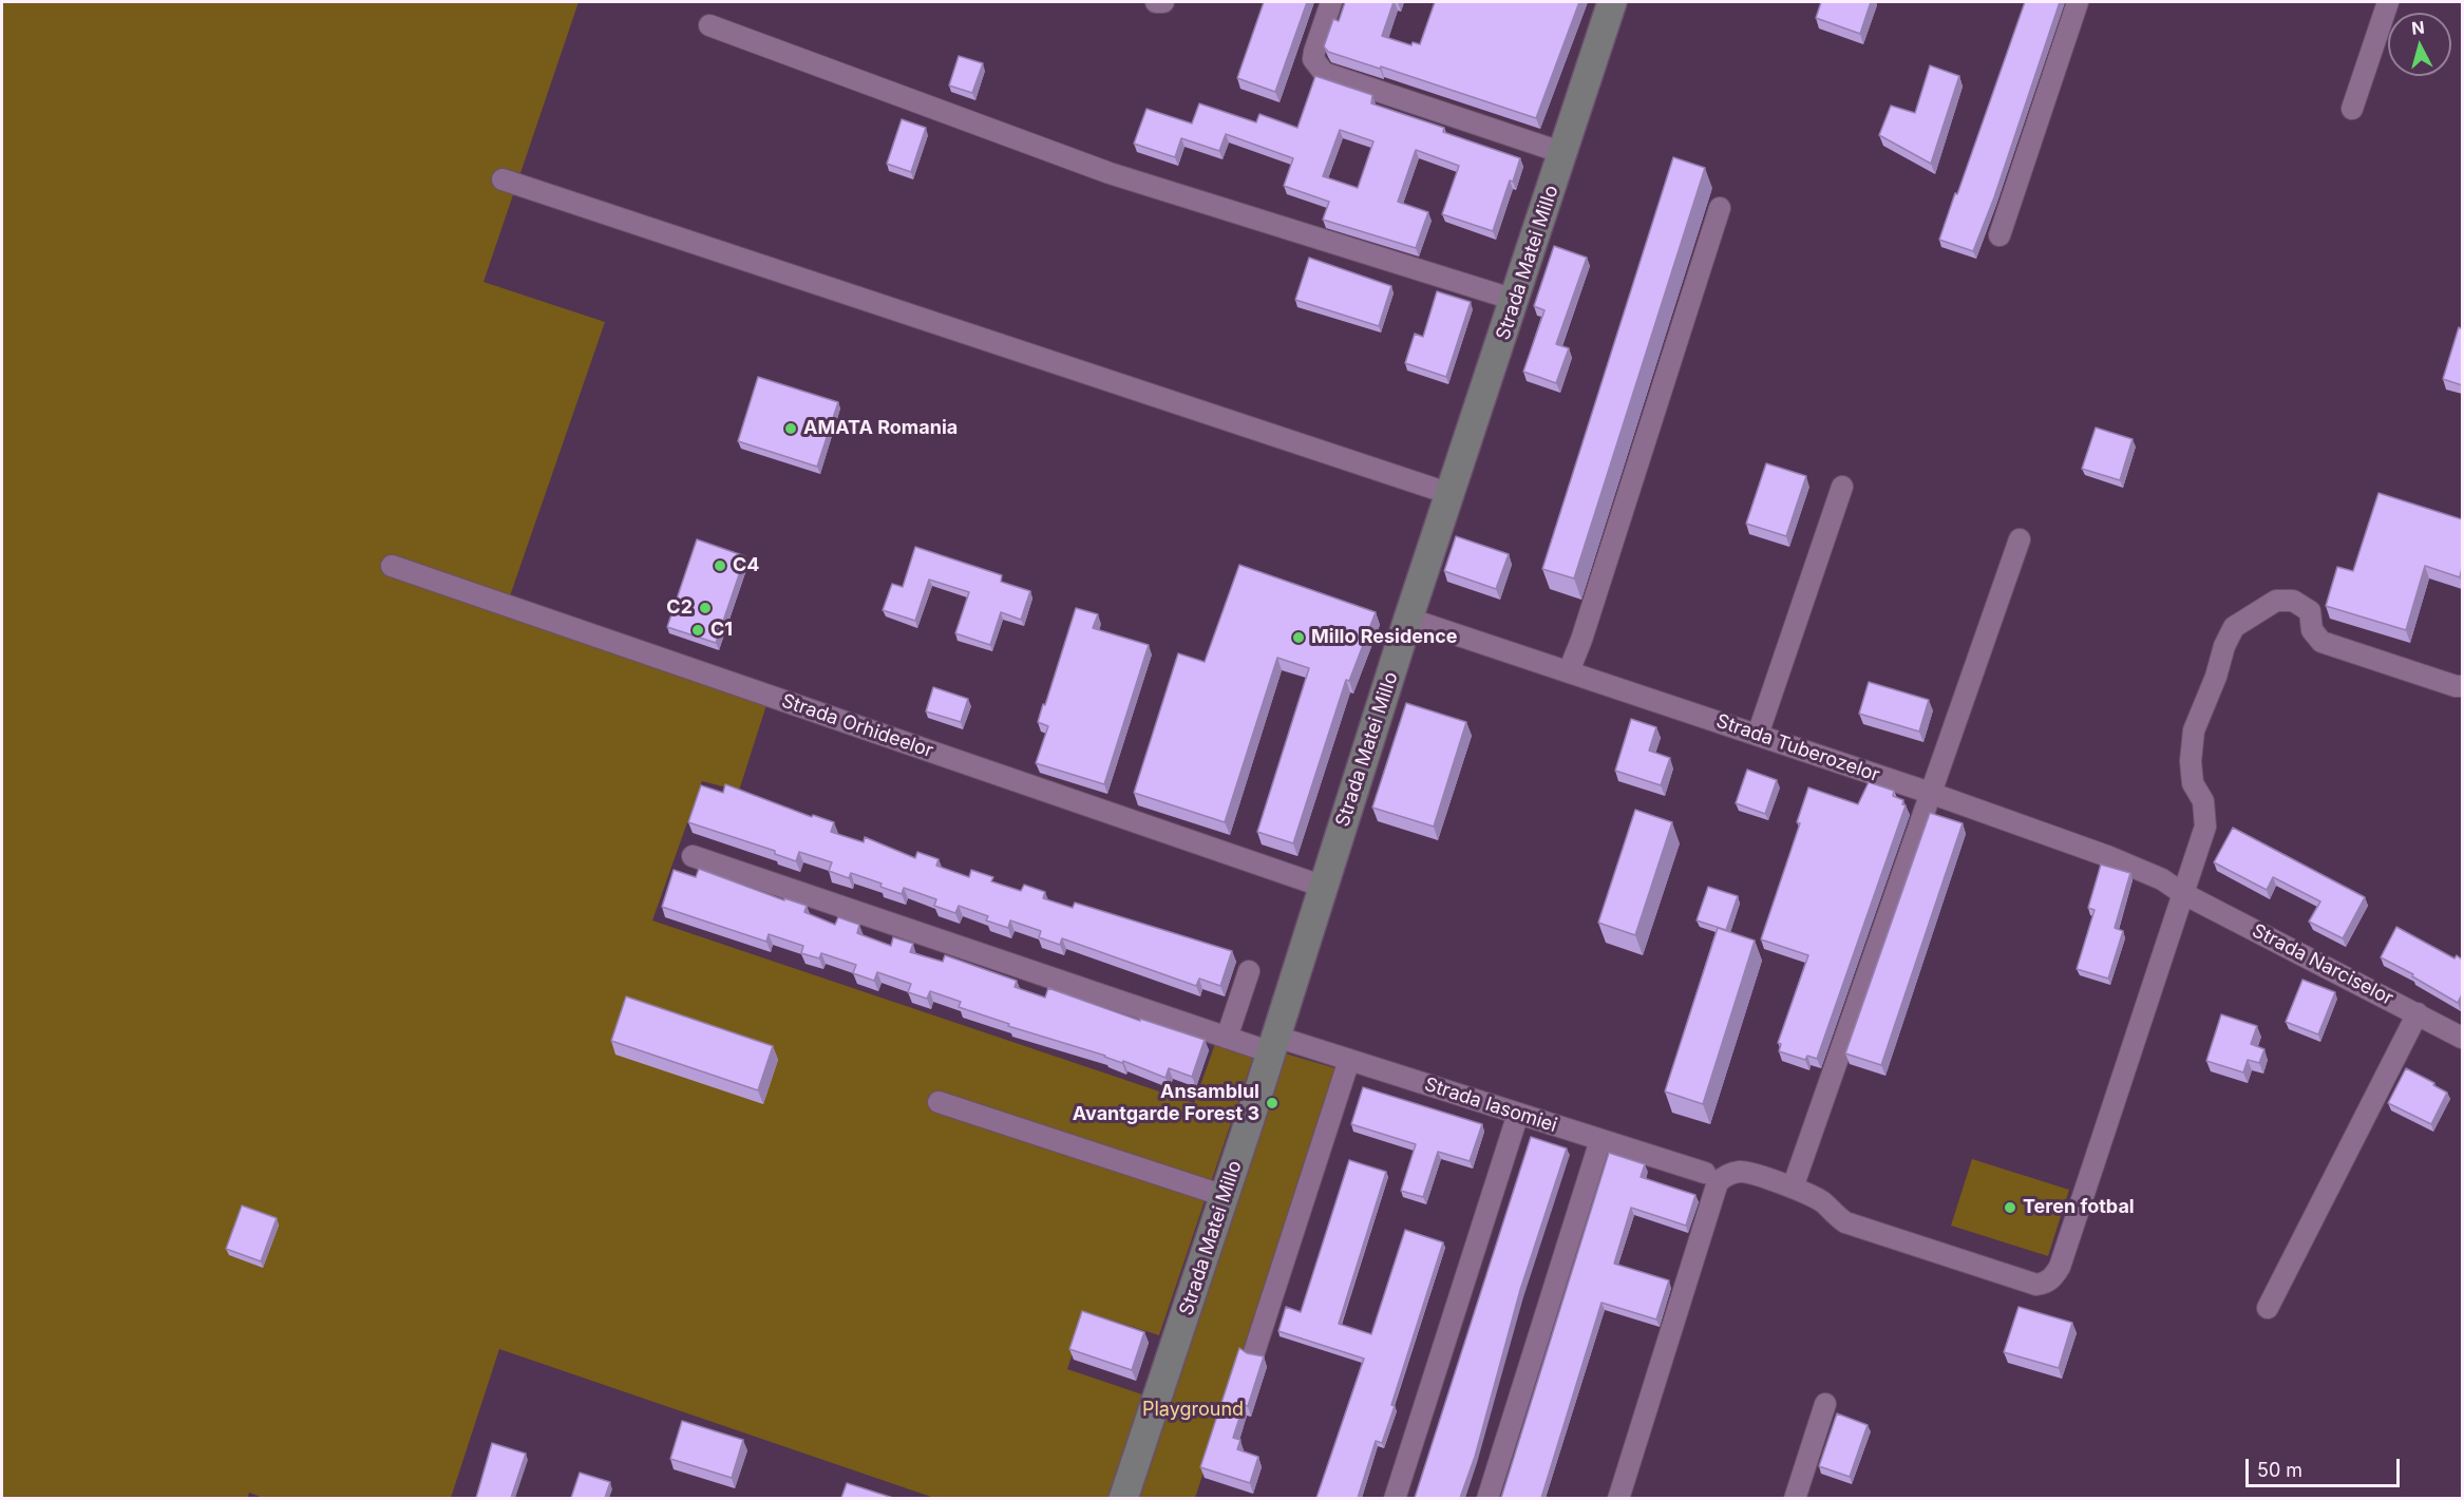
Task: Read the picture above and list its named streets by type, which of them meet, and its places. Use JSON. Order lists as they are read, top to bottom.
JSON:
{
  "streets": {
    "street": [
      "Strada Matei Millo",
      "Strada Orhideelor",
      "Strada Tuberozelor",
      "Strada Narciselor",
      "Strada Iasomiei"
    ]
  },
  "crossings": [
    ["Strada Matei Millo", "Strada Orhideelor"],
    ["Strada Matei Millo", "Strada Tuberozelor"],
    ["Strada Matei Millo", "Strada Iasomiei"],
    ["Strada Tuberozelor", "Strada Narciselor"]
  ],
  "parks": ["Playground"],
  "places": [
    "AMATA Romania",
    "C4",
    "C2",
    "C1",
    "Millo Residence",
    "Ansamblul Avantgarde Forest 3",
    "Teren fotbal"
  ],
  "scale_bar": "50 m",
  "north": "top"
}
